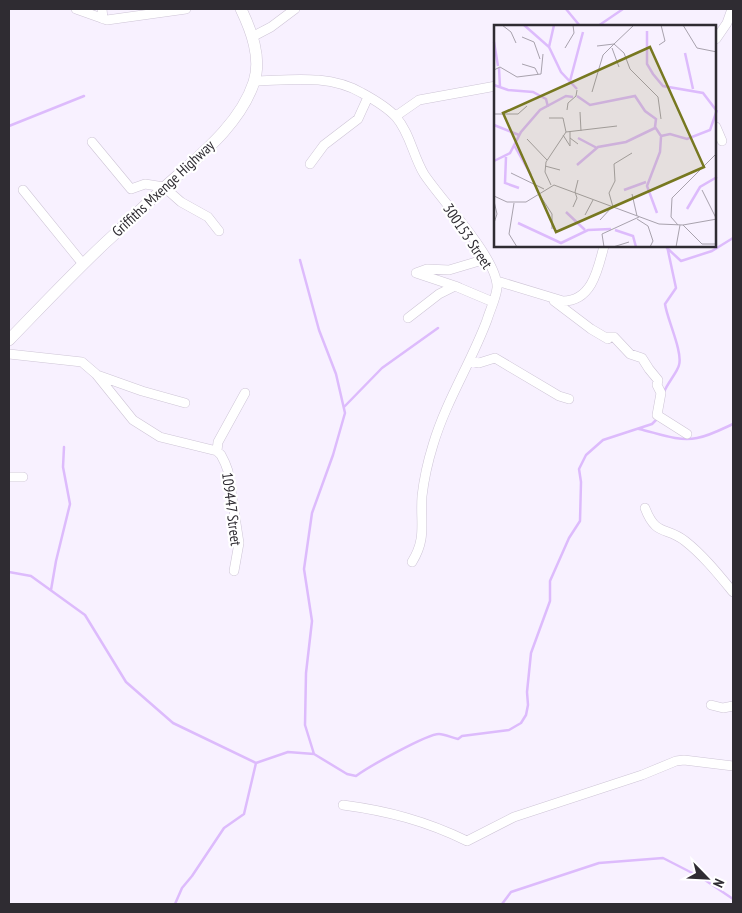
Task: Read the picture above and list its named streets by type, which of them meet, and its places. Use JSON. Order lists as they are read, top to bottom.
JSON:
{
  "streets": {
    "street": ["Griffiths Mxenge Highway", "300153 Street", "109447 Street"]
  },
  "crossings": [
    ["Griffiths Mxenge Highway", "300153 Street"]
  ],
  "north": "bottom right"
}
